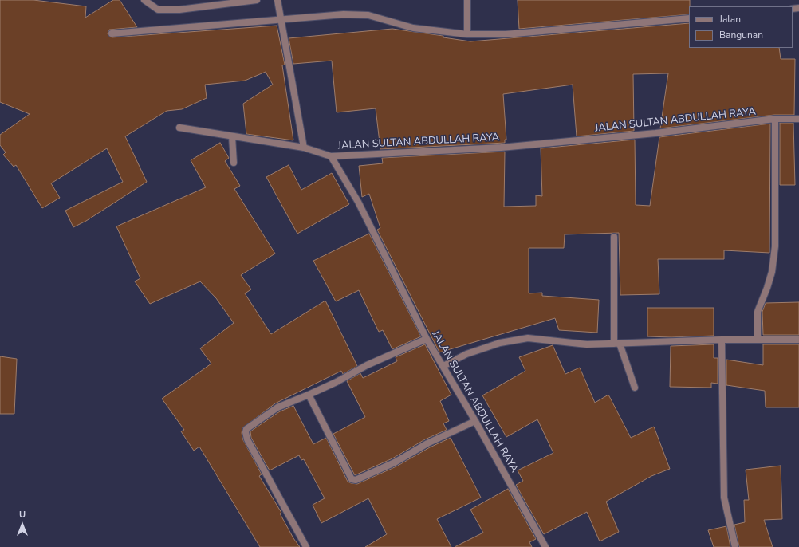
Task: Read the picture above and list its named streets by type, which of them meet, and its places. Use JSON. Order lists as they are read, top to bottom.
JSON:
{
  "streets": {
    "street": ["JALAN SULTAN ABDULLAH RAYA"]
  },
  "legend": ["Jalan", "Bangunan"],
  "north": "top"
}
